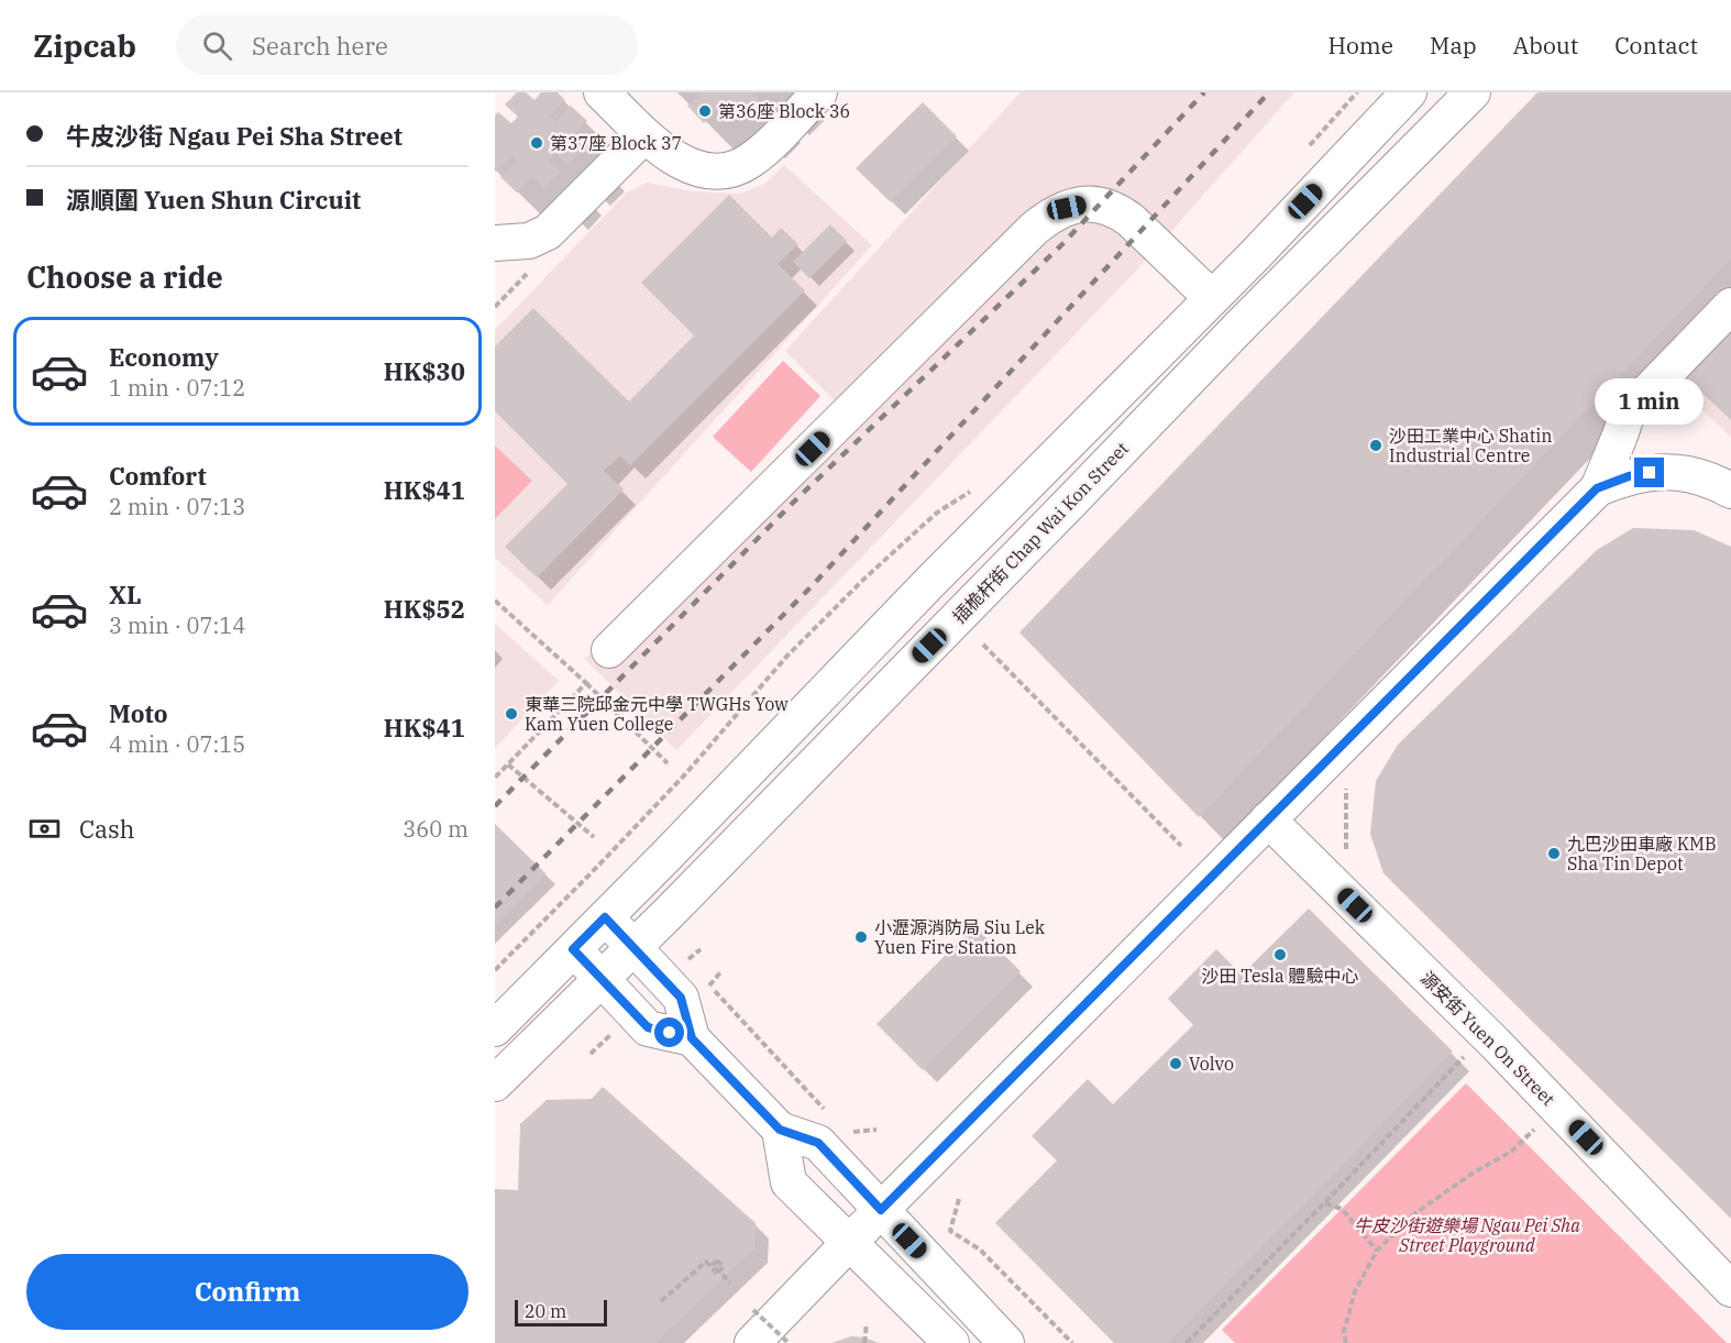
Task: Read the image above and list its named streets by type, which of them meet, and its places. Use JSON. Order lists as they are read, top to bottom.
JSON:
{
  "streets": {
    "street": ["插桅杆街 Chap Wai Kon Street", "源安街 Yuen On Street"]
  },
  "parks": ["牛皮沙街遊樂場 Ngau Pei Sha Street Playground"],
  "places": [
    "第36座 Block 36",
    "第37座 Block 37",
    "沙田工業中心 Shatin Industrial Centre",
    "東華三院邱金元中學 TWGHs Yow Kam Yuen College",
    "九巴沙田車廠 KMB Sha Tin Depot",
    "小瀝源消防局 Siu Lek Yuen Fire Station",
    "沙田 Tesla 體驗中心",
    "Volvo"
  ],
  "scale_bar": "20 m",
  "page": {
    "header": "Zipcab",
    "search": "Search here",
    "nav": [
      "Home",
      "Map",
      "About",
      "Contact"
    ],
    "banner": ["牛皮沙街 Ngau Pei Sha Street", "源順圍 Yuen Shun Circuit"],
    "heading": "Choose a ride",
    "list": [
      {
        "name": "Economy",
        "note": "1 min · 07:12",
        "value": "HK$30"
      },
      {
        "name": "Comfort",
        "note": "2 min · 07:13",
        "value": "HK$41"
      },
      {
        "name": "XL",
        "note": "3 min · 07:14",
        "value": "HK$52"
      },
      {
        "name": "Moto",
        "note": "4 min · 07:15",
        "value": "HK$41"
      }
    ],
    "bubble": "1 min",
    "pay": ["Cash", "360 m"],
    "buttons": "Confirm",
    "scale": "20 m"
  }
}
